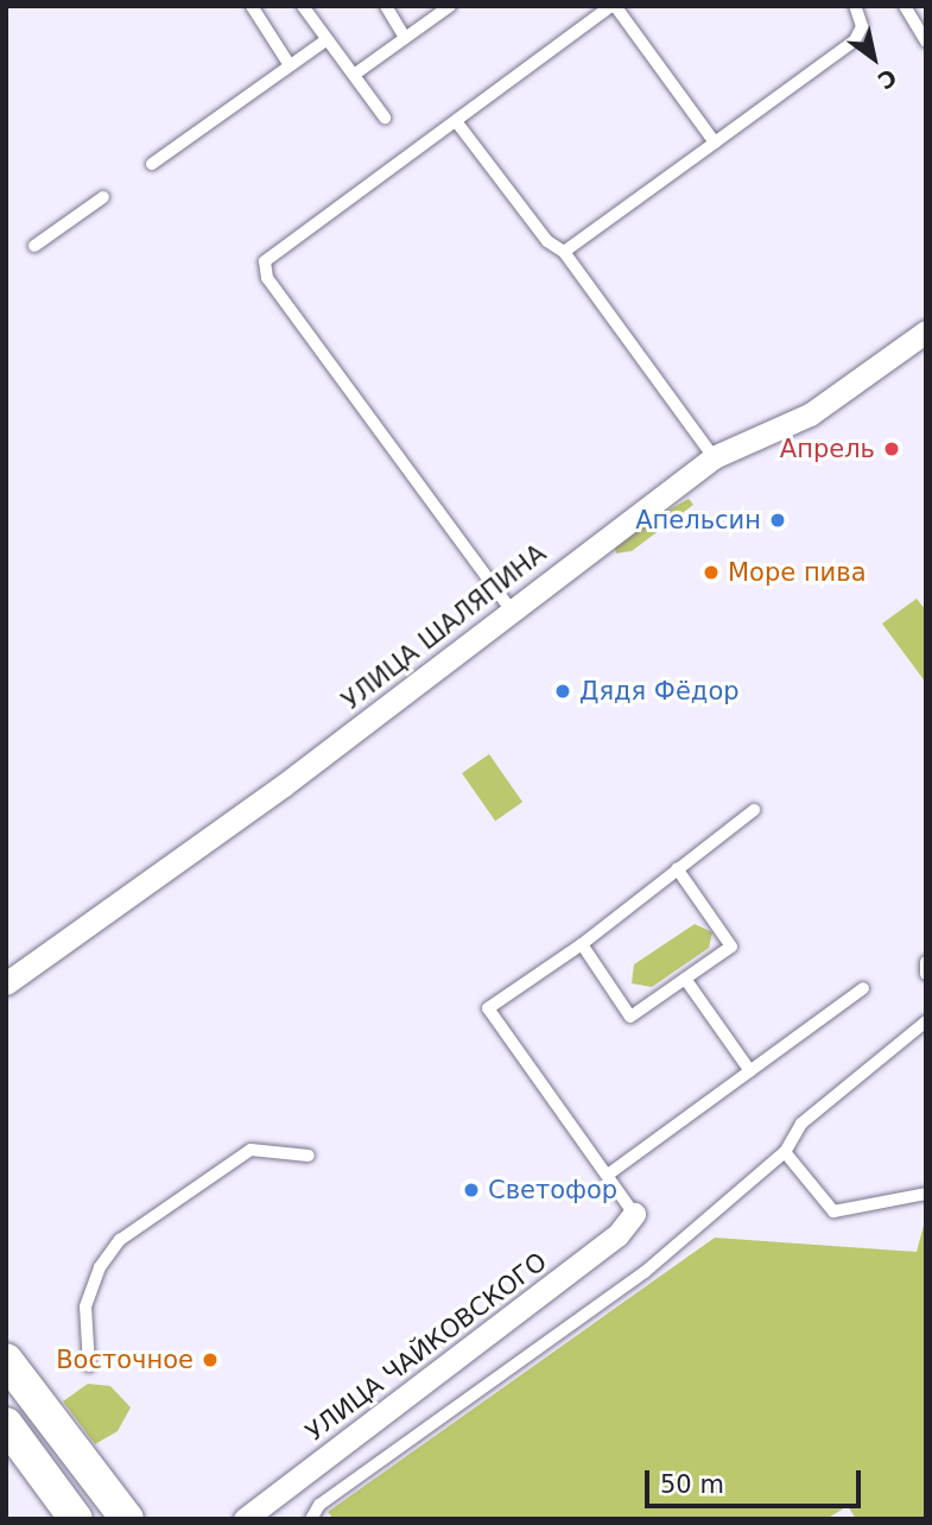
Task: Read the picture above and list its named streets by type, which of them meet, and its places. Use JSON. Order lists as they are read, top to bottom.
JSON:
{
  "streets": {
    "street": ["УЛИЦА ШАЛЯПИНА", "УЛИЦА ЧАЙКОВСКОГО"]
  },
  "places": [
    "Апрель",
    "Апельсин",
    "Море пива",
    "Дядя Фёдор",
    "Светофор",
    "Восточное"
  ],
  "scale_bar": "50 m",
  "north": "bottom right"
}
